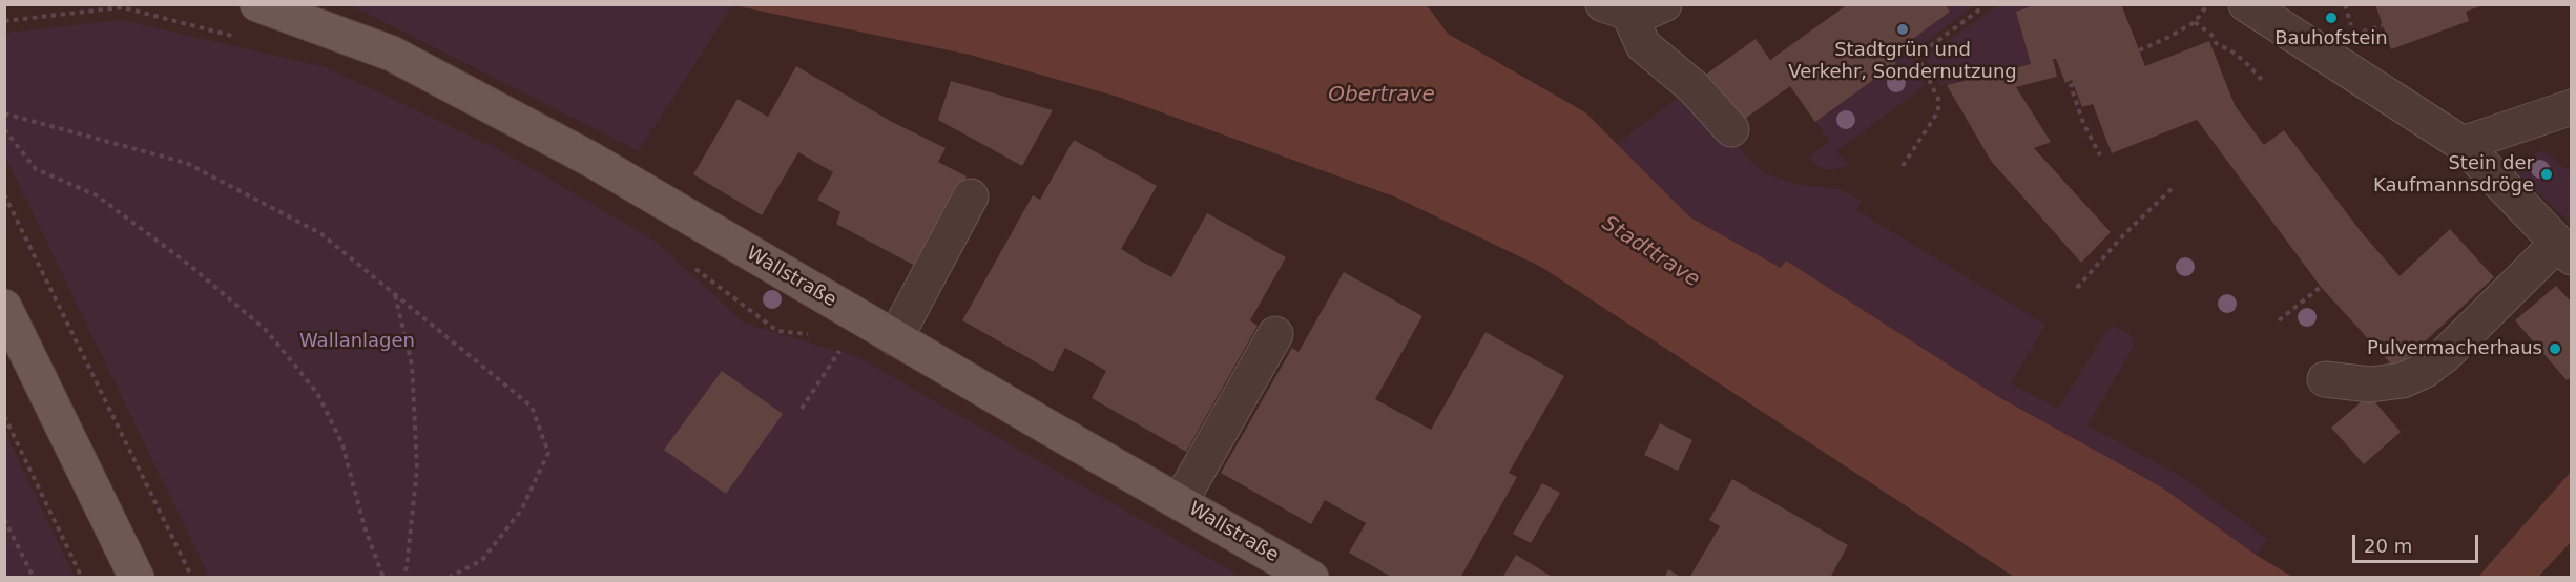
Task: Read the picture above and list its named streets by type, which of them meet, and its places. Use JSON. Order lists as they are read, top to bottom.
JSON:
{
  "streets": {
    "main road": ["Wallstraße"]
  },
  "water": ["Obertrave", "Stadttrave"],
  "parks": ["Wallanlagen"],
  "places": [
    "Bauhofstein",
    "Stadtgrün und Verkehr, Sondernutzung",
    "Stein der Kaufmannsdröge",
    "Pulvermacherhaus"
  ],
  "scale_bar": "20 m"
}
